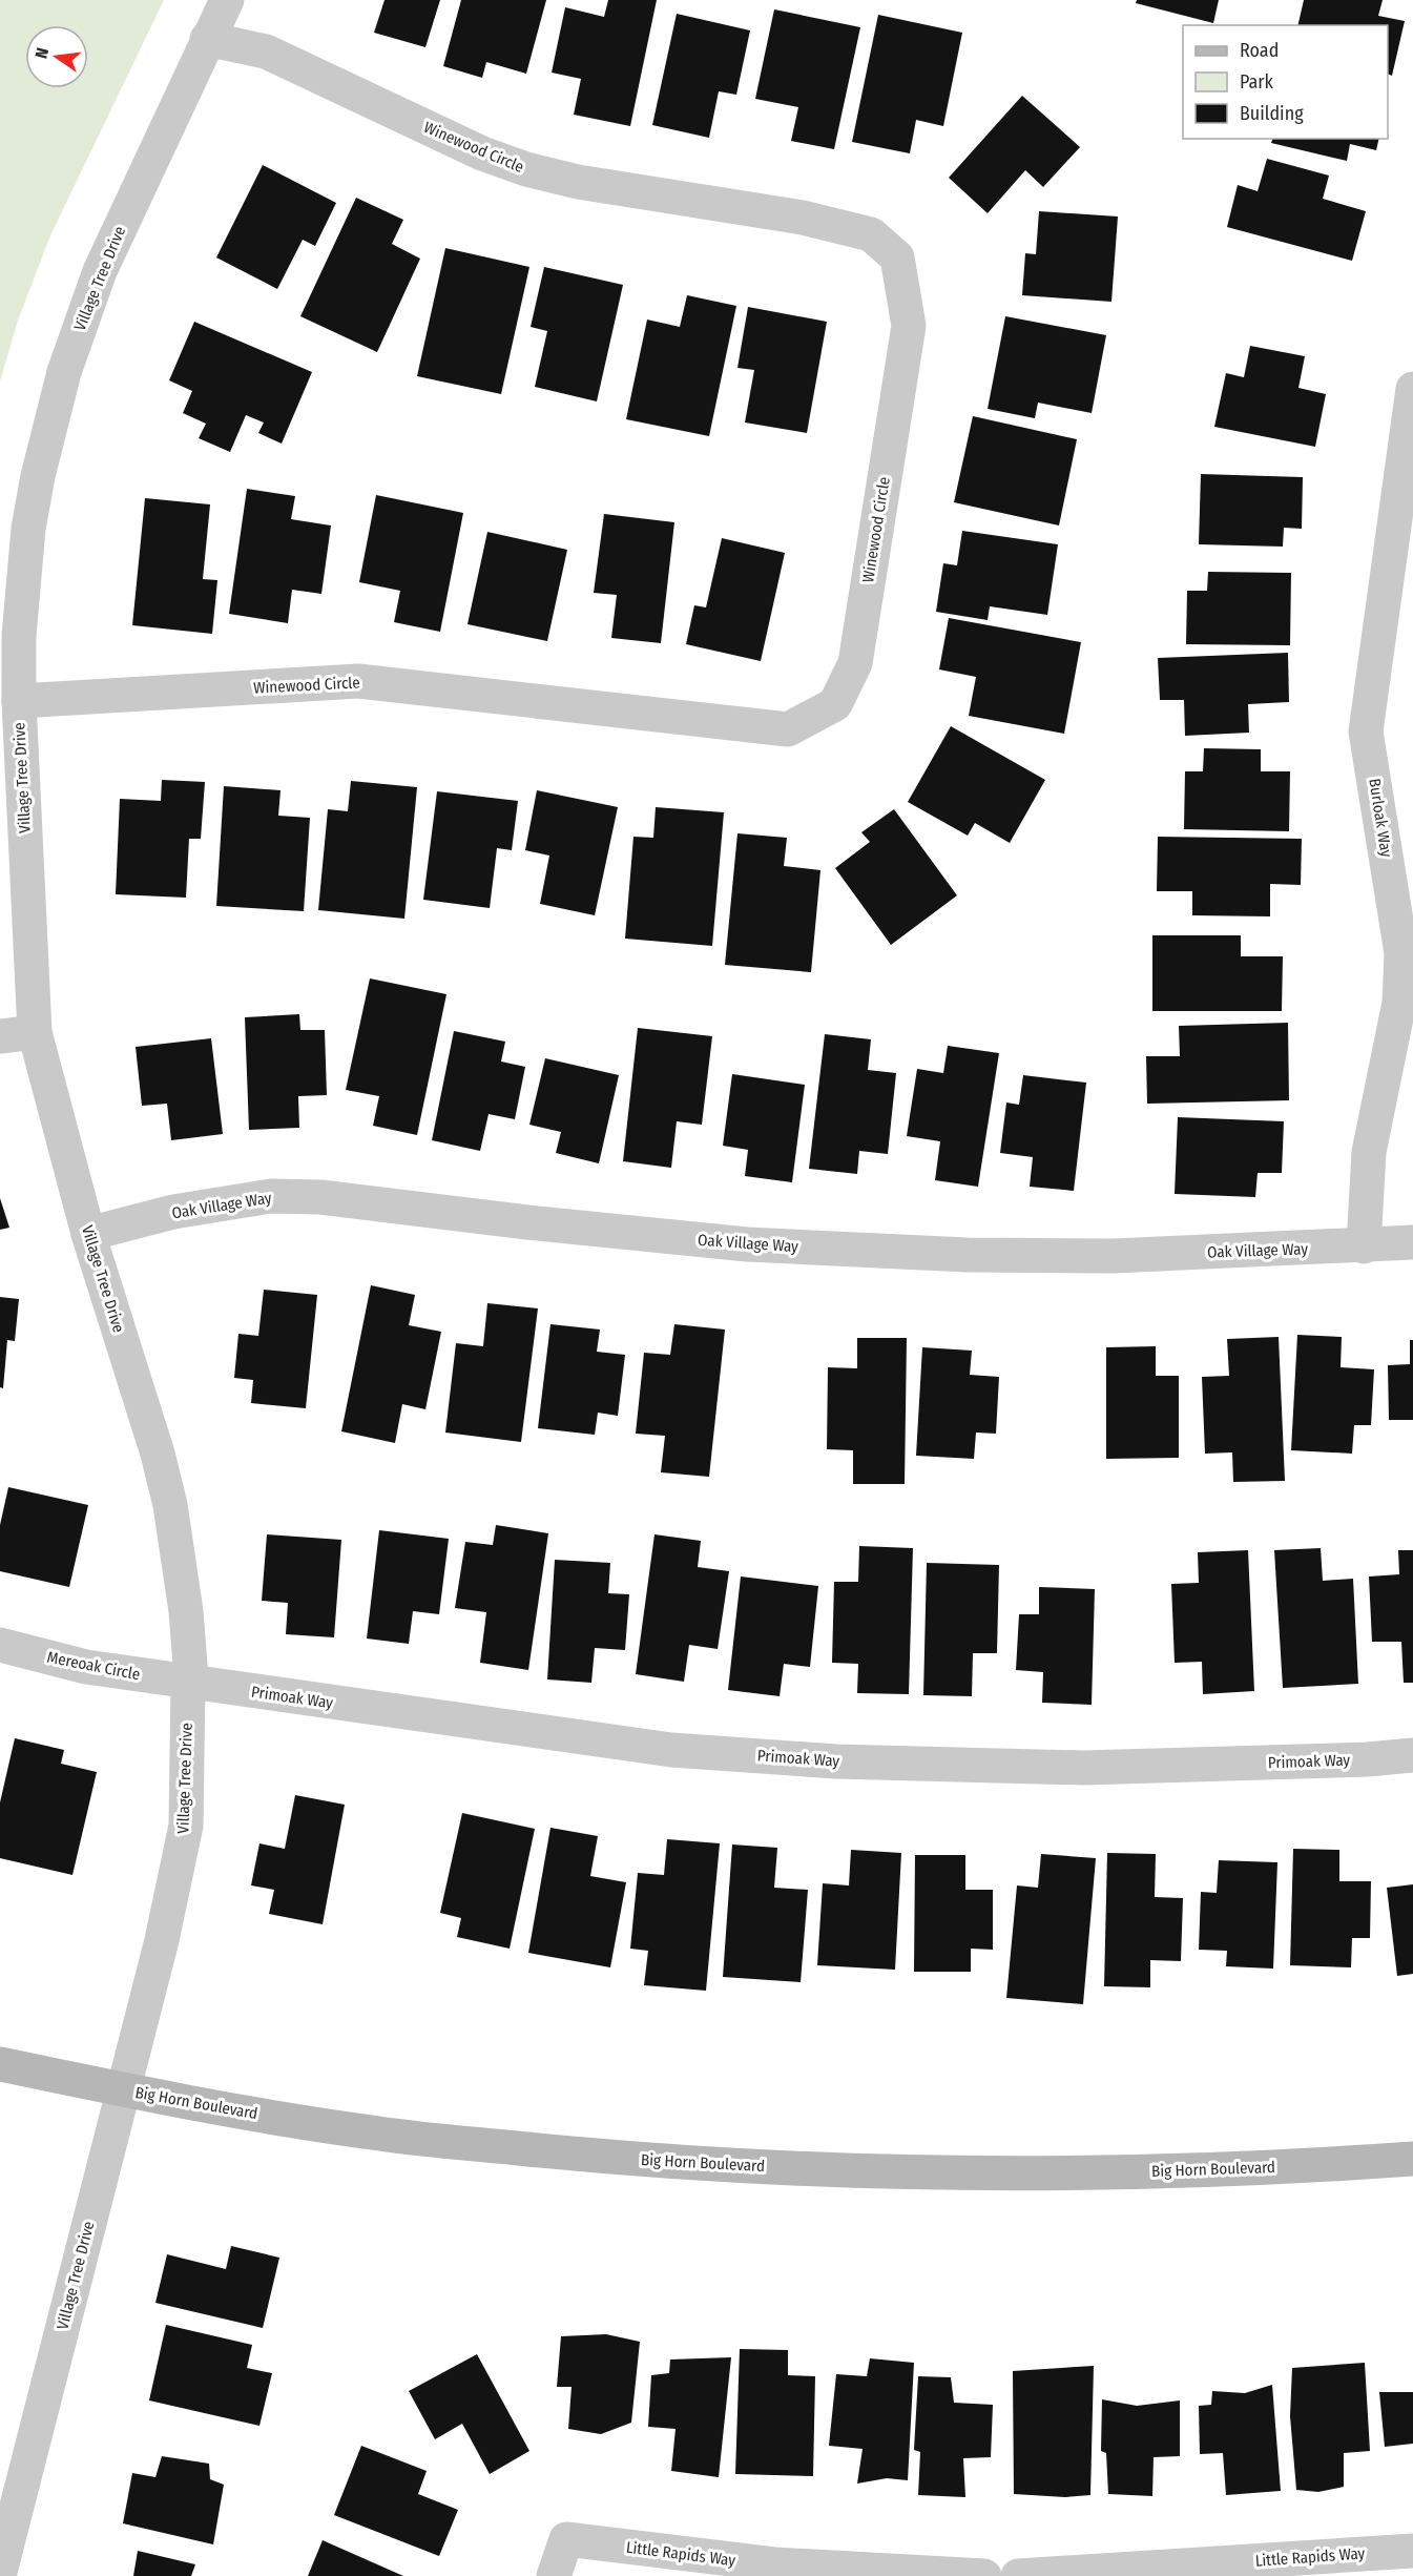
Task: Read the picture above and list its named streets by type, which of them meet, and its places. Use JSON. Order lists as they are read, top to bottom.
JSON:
{
  "streets": {
    "main road": ["Big Horn Boulevard"],
    "street": [
      "Winewood Circle",
      "Village Tree Drive",
      "Burloak Way",
      "Oak Village Way",
      "Mereoak Circle",
      "Primoak Way",
      "Little Rapids Way"
    ]
  },
  "crossings": [
    ["Winewood Circle", "Village Tree Drive"],
    ["Village Tree Drive", "Oak Village Way"],
    ["Village Tree Drive", "Mereoak Circle"],
    ["Village Tree Drive", "Primoak Way"],
    ["Village Tree Drive", "Big Horn Boulevard"],
    ["Burloak Way", "Oak Village Way"],
    ["Mereoak Circle", "Primoak Way"]
  ],
  "legend": ["Road", "Park", "Building"],
  "north": "left"
}
